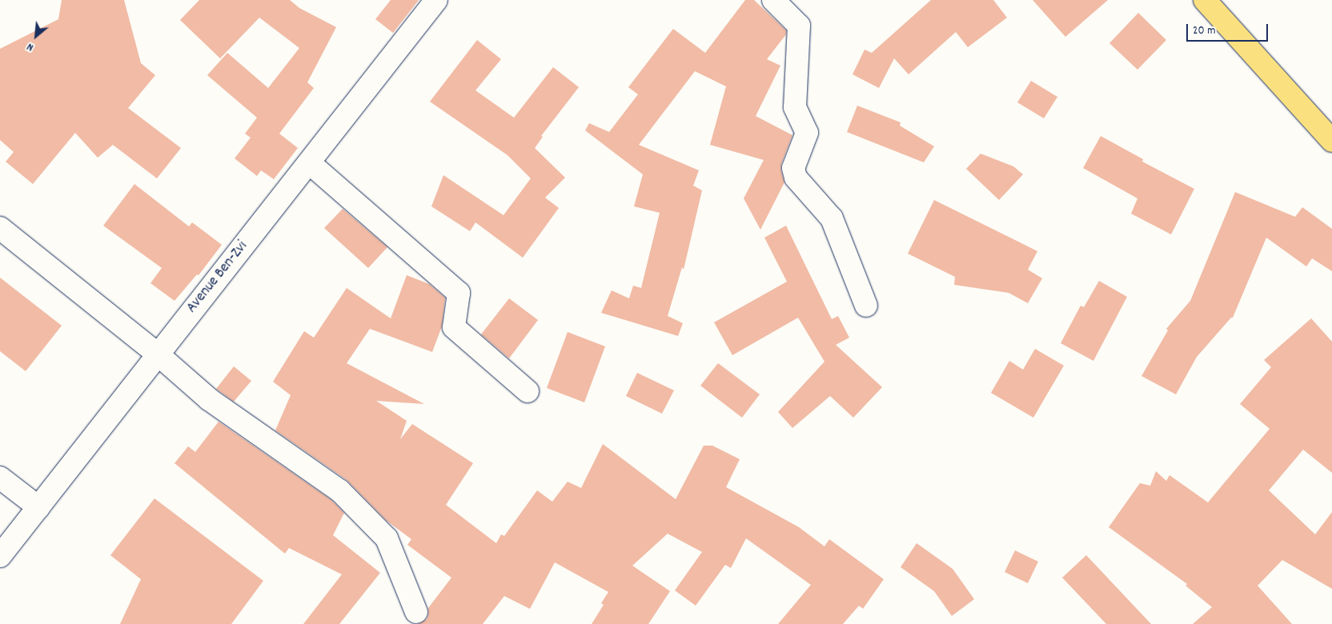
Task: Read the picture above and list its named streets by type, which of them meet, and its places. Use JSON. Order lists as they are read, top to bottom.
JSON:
{
  "streets": {
    "street": ["Avenue Ben-Zvi"]
  },
  "scale_bar": "20 m",
  "north": "bottom left"
}
